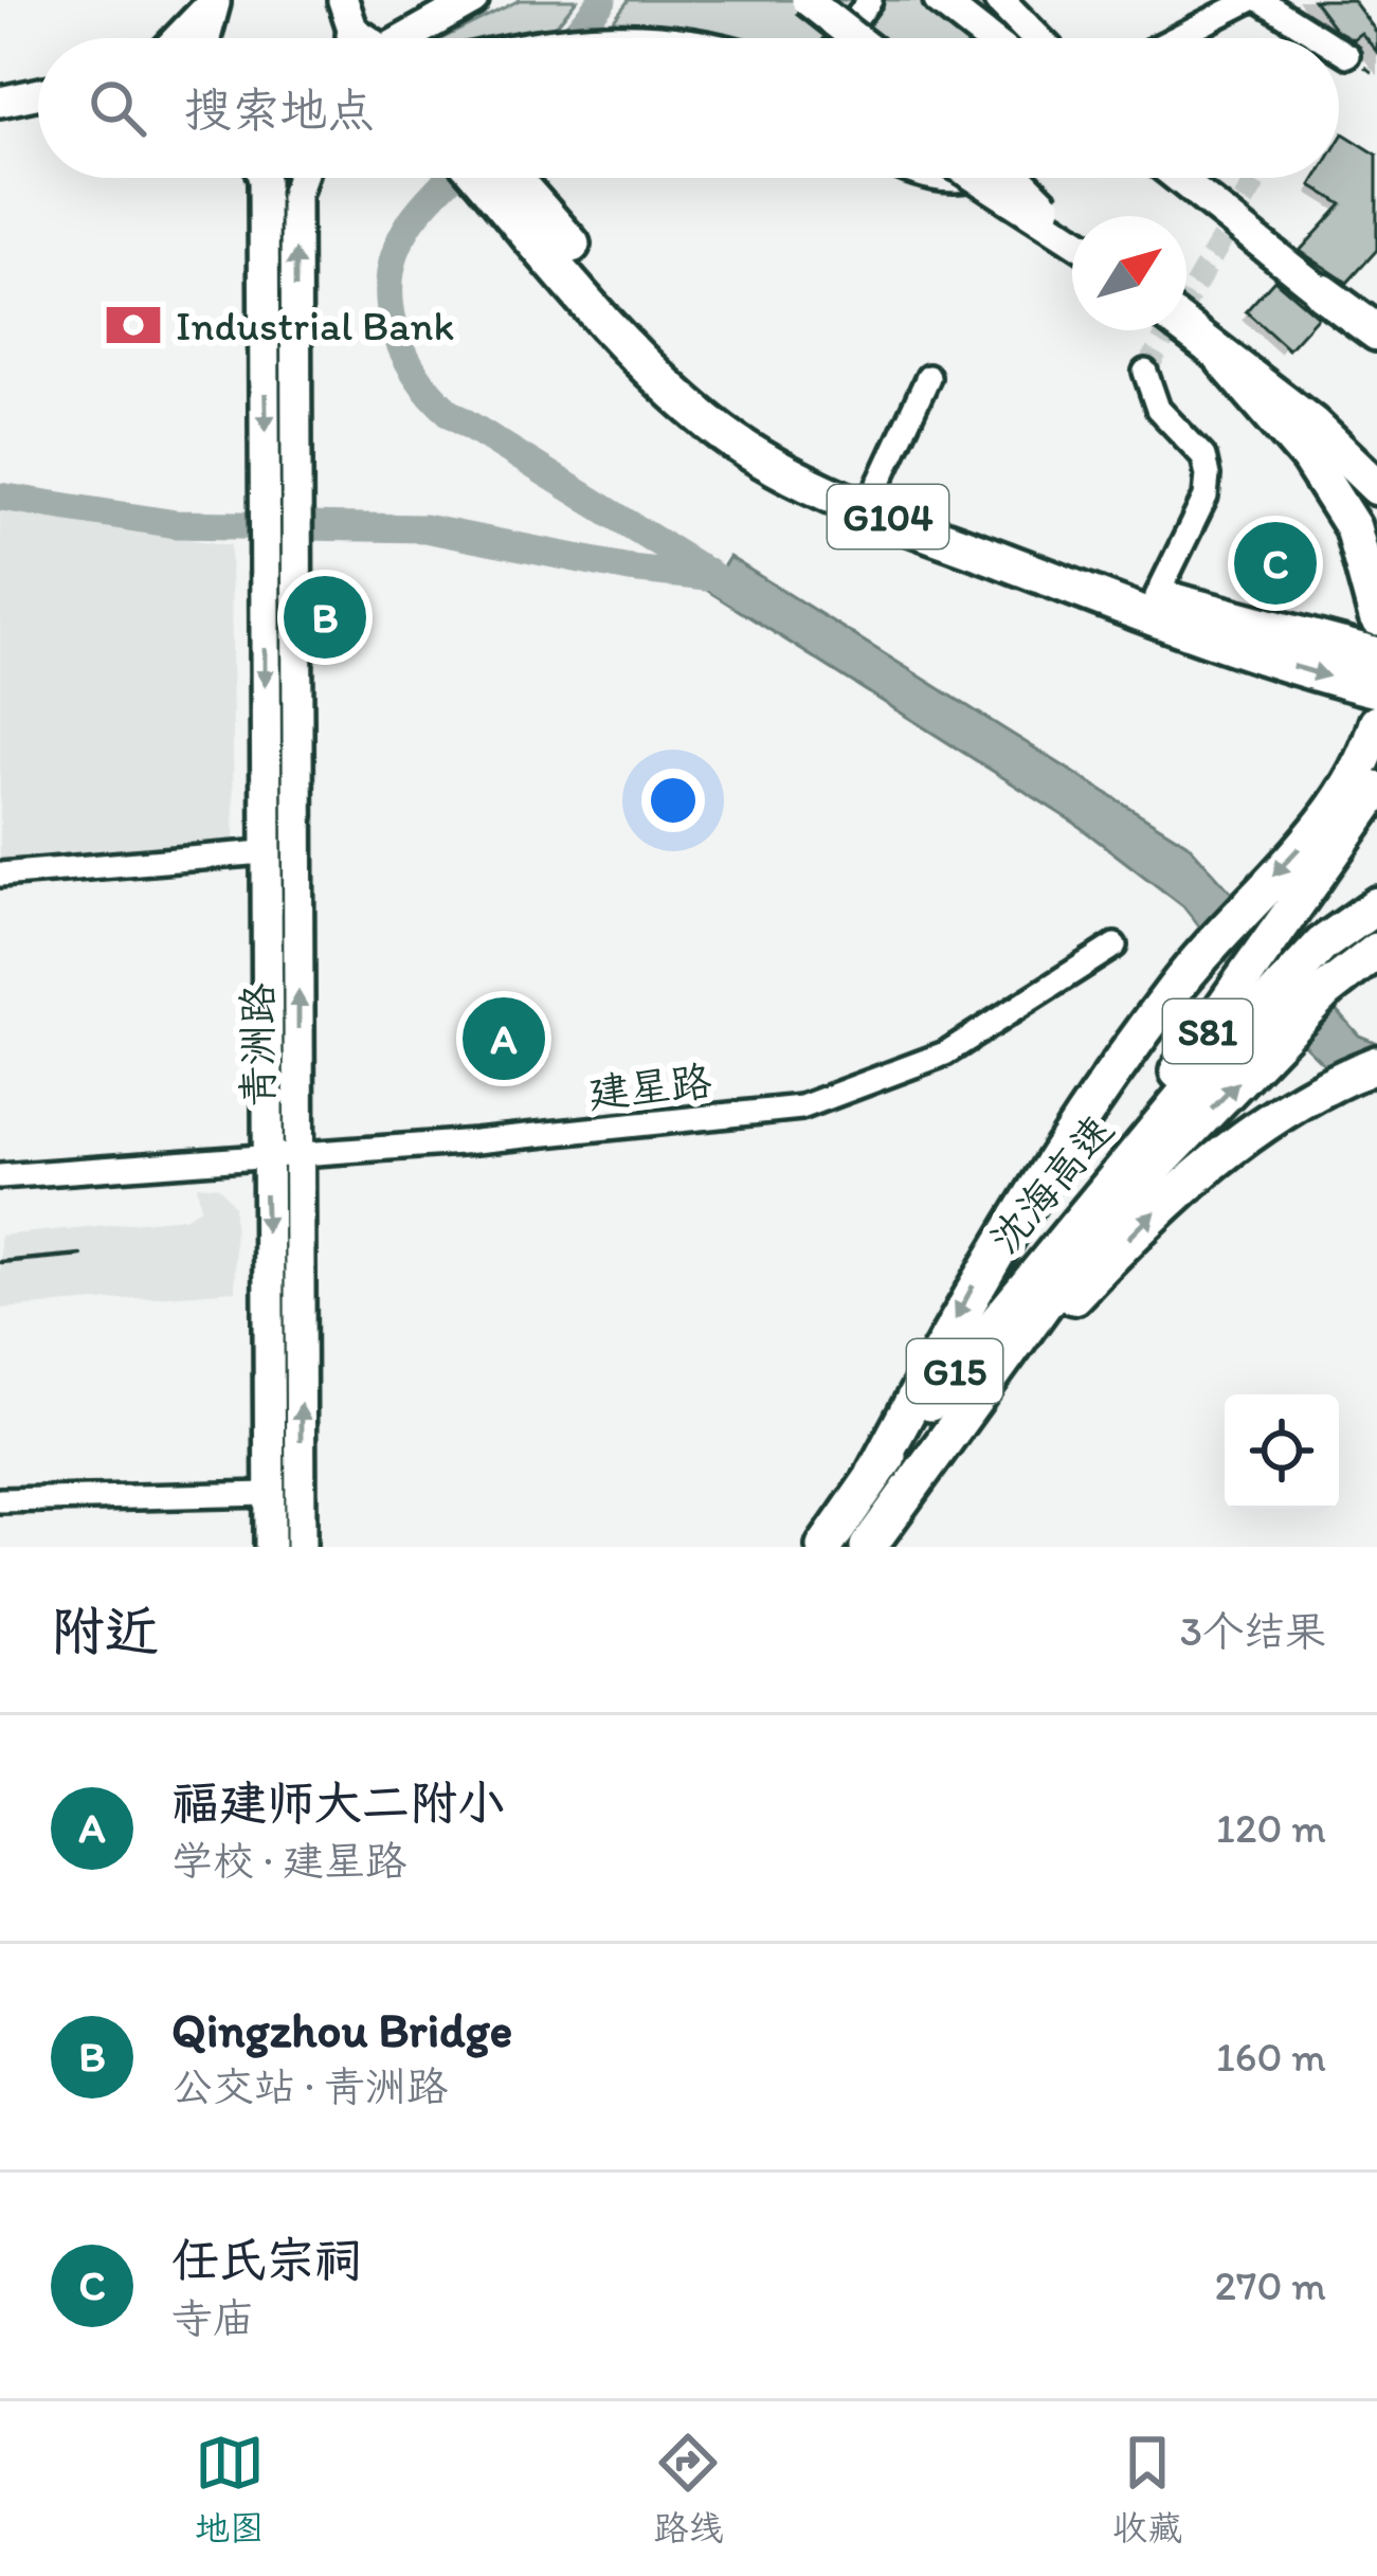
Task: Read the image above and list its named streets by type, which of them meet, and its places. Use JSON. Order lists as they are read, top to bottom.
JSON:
{
  "streets": {
    "highway": [
      "G104",
      "S81",
      "沈海高速",
      "G15"
    ],
    "main road": ["青洲路"],
    "street": ["建星路"]
  },
  "crossings": [
    ["S81", "沈海高速"],
    ["青洲路", "建星路"]
  ],
  "places": {
    "bank": ["Industrial Bank"]
  },
  "north": "top right",
  "page": {
    "search": "搜索地点",
    "pins": ["C", "B", "A"],
    "heading": ["附近", "3个结果"],
    "list": [
      {
        "mark": "A",
        "name": "福建师大二附小",
        "note": "学校 · 建星路",
        "value": "120 m"
      },
      {
        "mark": "B",
        "name": "Qingzhou Bridge",
        "note": "公交站 · 青洲路",
        "value": "160 m"
      },
      {
        "mark": "C",
        "name": "任氏宗祠",
        "note": "寺庙",
        "value": "270 m"
      }
    ],
    "nav": ["地图", "路线", "收藏"]
  }
}
